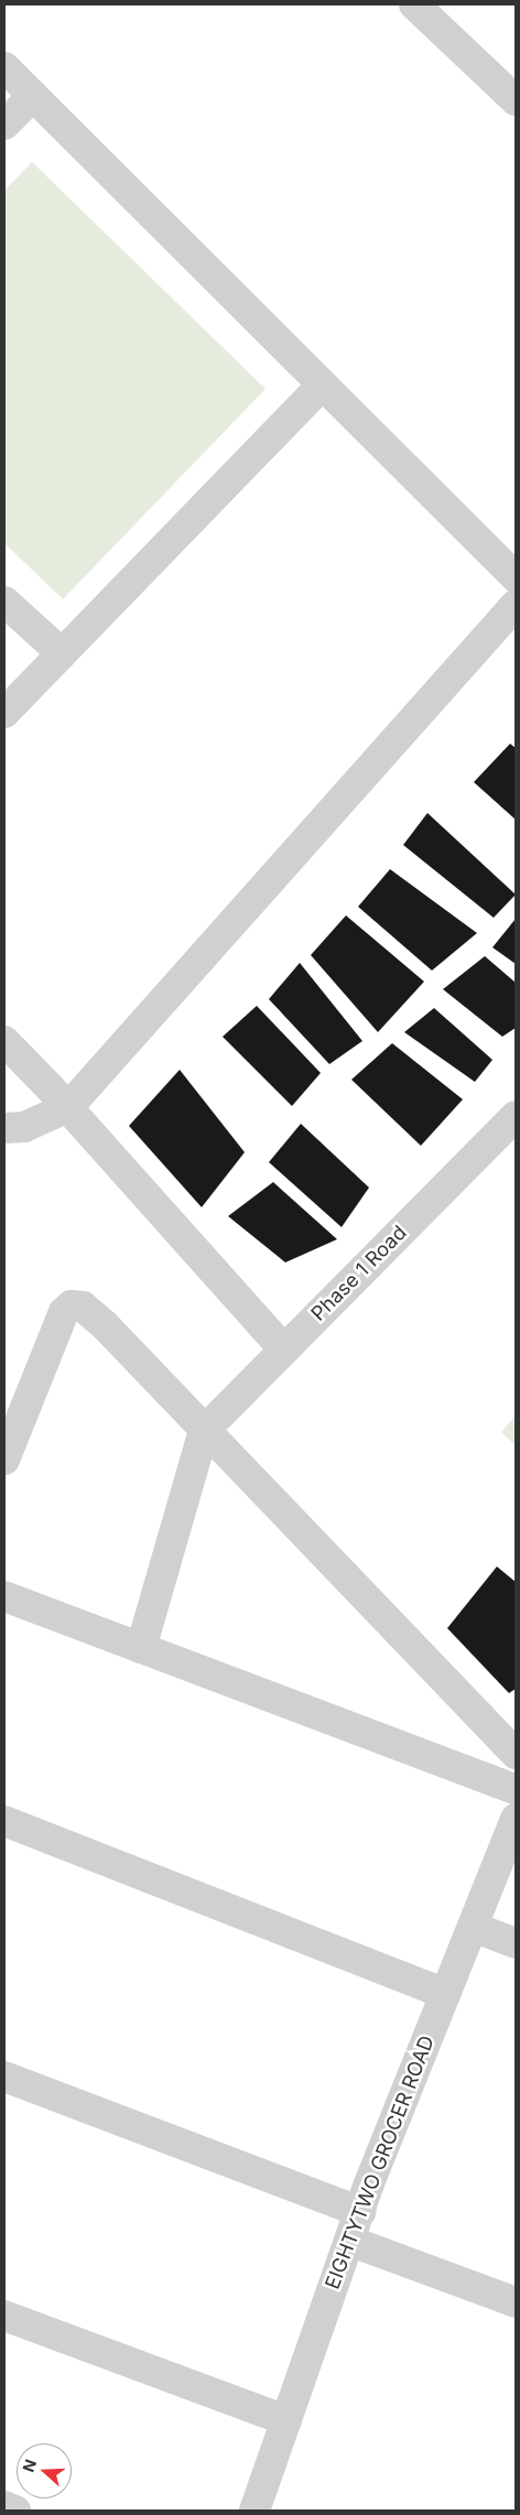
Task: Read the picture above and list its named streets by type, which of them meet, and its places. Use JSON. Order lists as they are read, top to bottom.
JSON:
{
  "streets": {
    "street": ["Phase 1 Road", "EIGHTYTWO GROCER ROAD"]
  },
  "north": "left"
}
